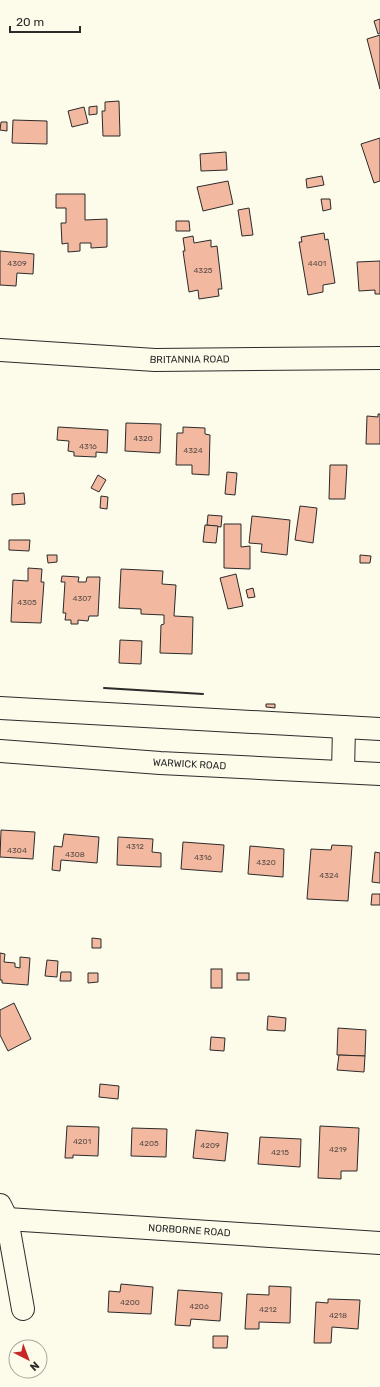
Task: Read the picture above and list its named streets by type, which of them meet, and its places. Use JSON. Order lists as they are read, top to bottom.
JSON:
{
  "streets": {
    "street": ["BRITANNIA ROAD", "WARWICK ROAD", "NORBORNE ROAD"]
  },
  "house_numbers": [
    "4309",
    "4401",
    "4325",
    "4320",
    "4316",
    "4324",
    "4307",
    "4305",
    "4312",
    "4304",
    "4308",
    "4316",
    "4320",
    "4324",
    "4201",
    "4205",
    "4209",
    "4219",
    "4215",
    "4200",
    "4206",
    "4212",
    "4218"
  ],
  "scale_bar": "20 m",
  "north": "bottom right"
}
